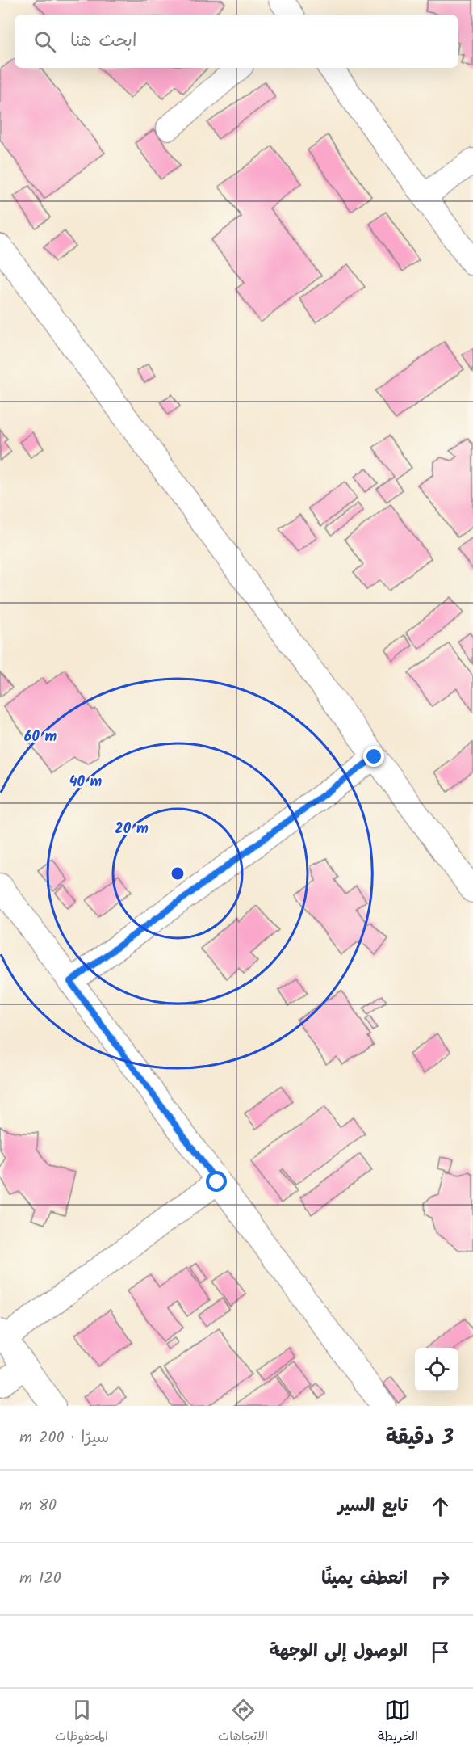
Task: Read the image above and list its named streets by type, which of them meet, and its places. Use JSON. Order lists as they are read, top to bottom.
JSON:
{
  "page": {
    "search": "ابحث هنا",
    "heading": ["3 دقيقة", "سيرًا · 200 m"],
    "list": [
      ["تابع السير", "80 m"],
      ["انعطف يمينًا", "120 m"],
      "الوصول إلى الوجهة"
    ],
    "nav": ["الخريطة", "الاتجاهات", "المحفوظات"]
  },
  "rings": ["60 m", "40 m", "20 m"]
}
